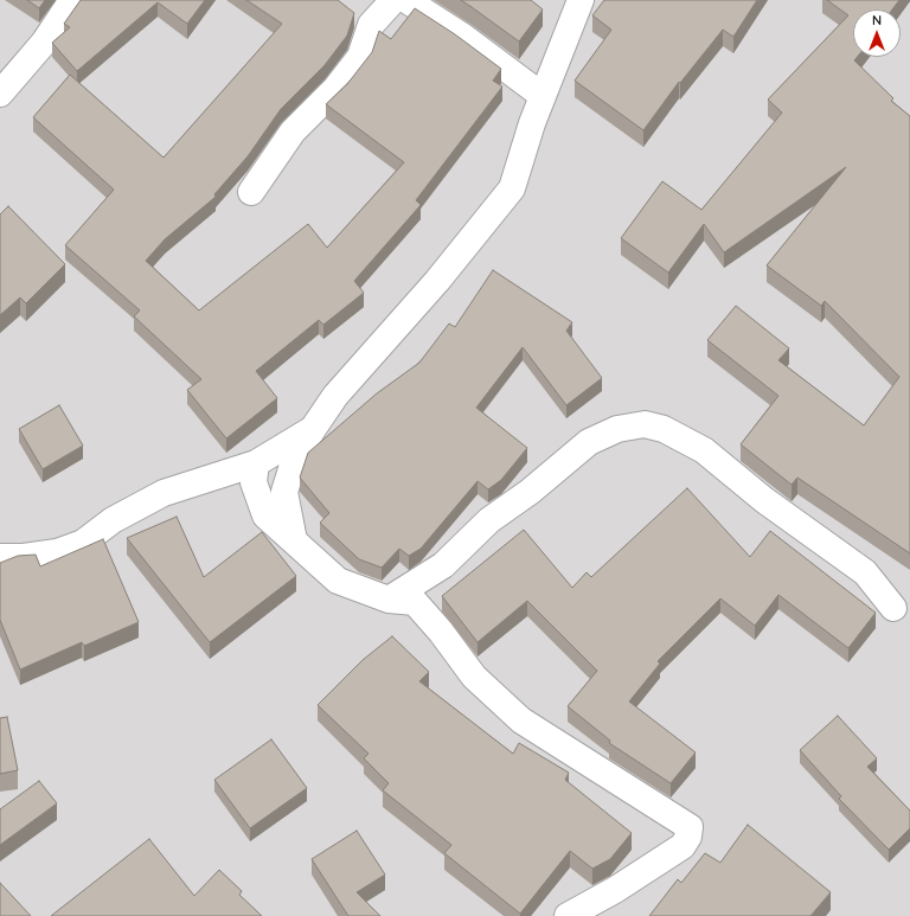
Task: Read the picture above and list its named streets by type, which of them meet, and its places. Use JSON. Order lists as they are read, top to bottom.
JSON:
{
  "north": "top"
}
